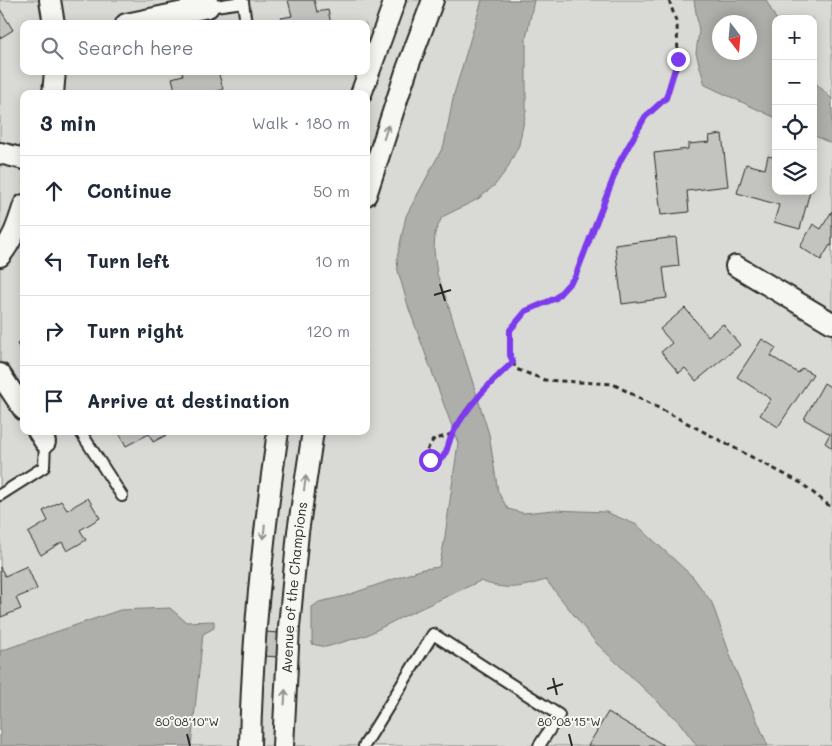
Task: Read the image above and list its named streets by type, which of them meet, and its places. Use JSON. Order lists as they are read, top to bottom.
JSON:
{
  "streets": {
    "street": ["Avenue of the Champions"]
  },
  "north": "bottom",
  "page": {
    "map_buttons": ["+", "−"],
    "search": "Search here",
    "heading": ["3 min", "Walk · 180 m"],
    "list": [
      ["Continue", "50 m"],
      ["Turn left", "10 m"],
      ["Turn right", "120 m"],
      "Arrive at destination"
    ]
  },
  "coordinates": ["80°08'10\"W", "80°08'15\"W"]
}
